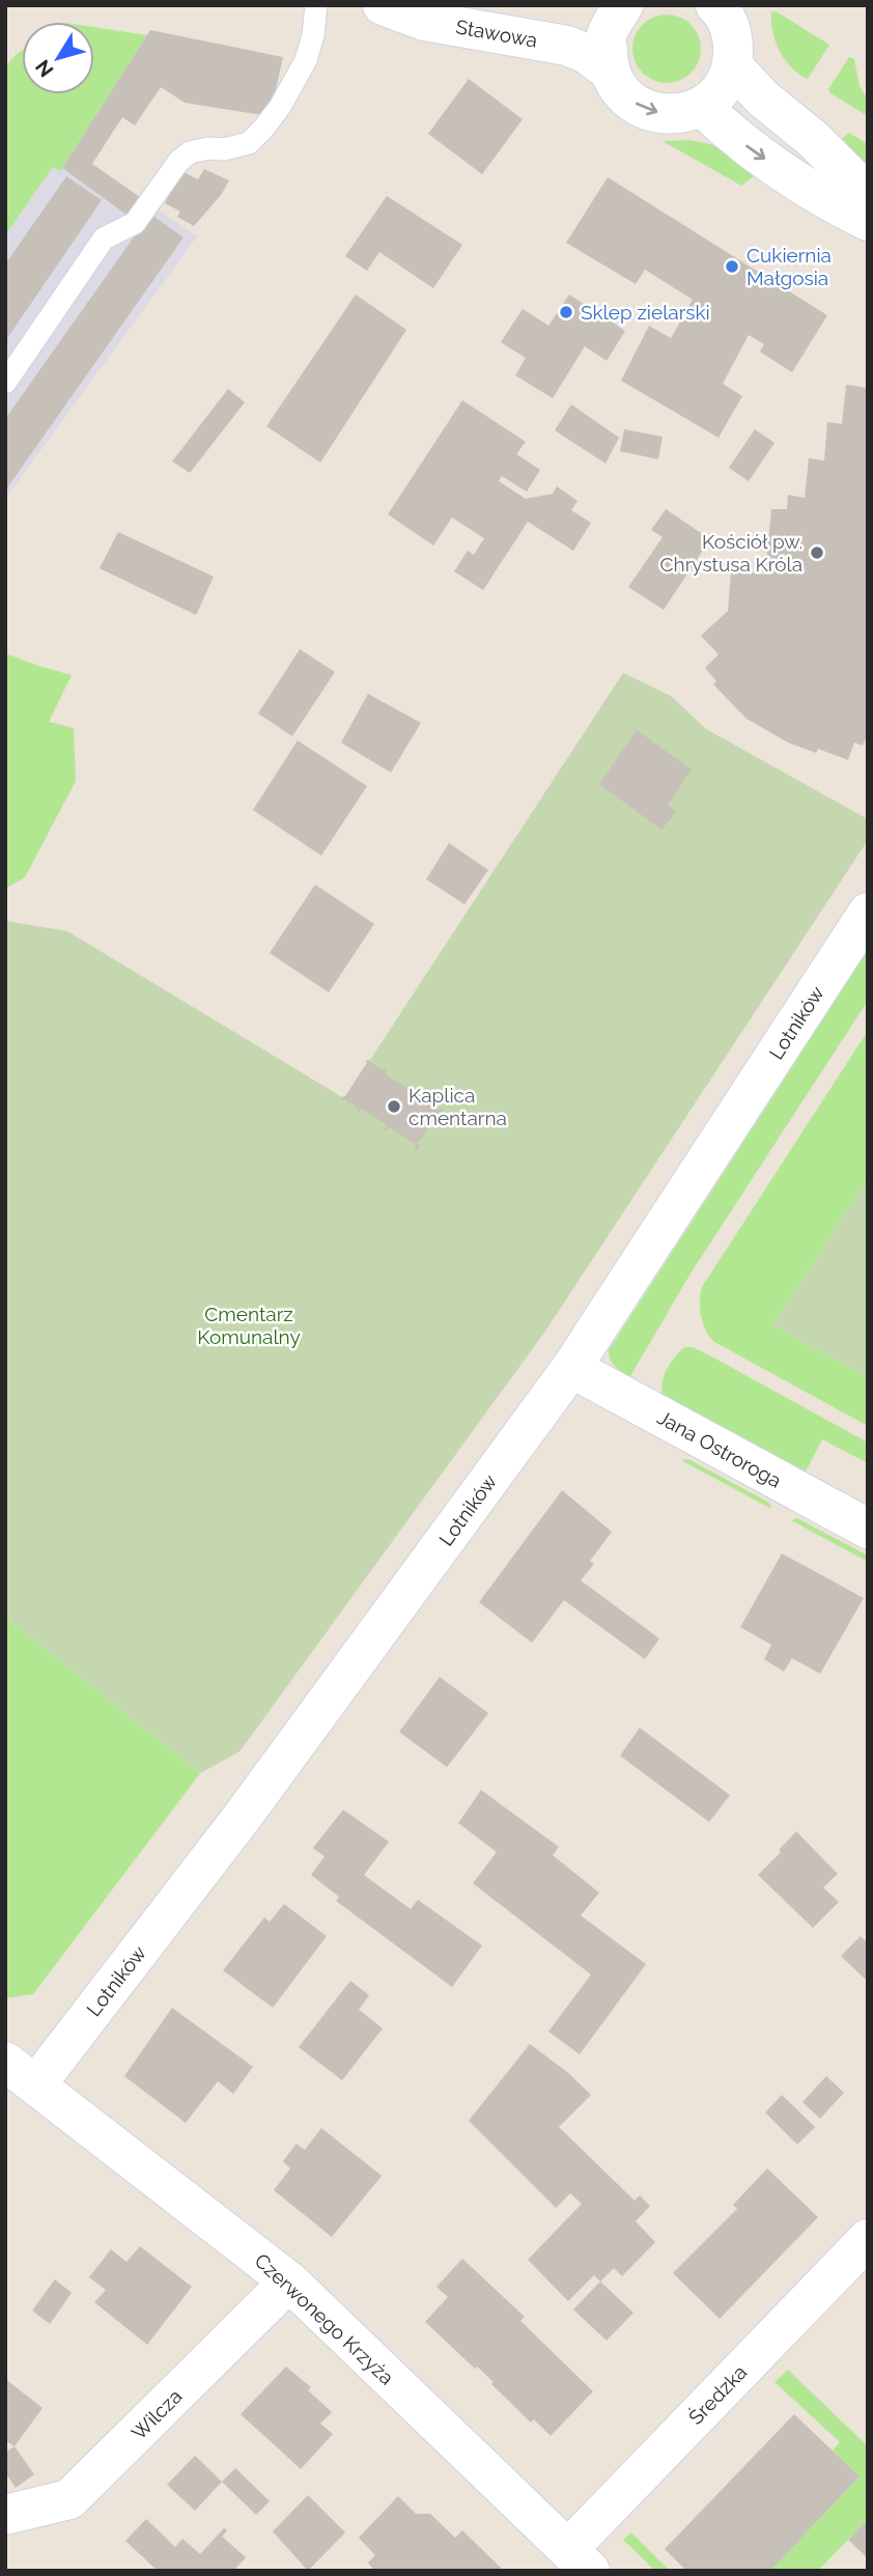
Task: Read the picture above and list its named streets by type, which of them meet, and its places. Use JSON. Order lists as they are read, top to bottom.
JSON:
{
  "streets": {
    "street": [
      "Stawowa",
      "Lotników",
      "Jana Ostroroga",
      "Czerwonego Krzyża",
      "Średzka",
      "Wilcza"
    ]
  },
  "crossings": [
    ["Lotników", "Jana Ostroroga"],
    ["Lotników", "Czerwonego Krzyża"],
    ["Czerwonego Krzyża", "Średzka"],
    ["Czerwonego Krzyża", "Wilcza"]
  ],
  "parks": ["Cmentarz Komunalny"],
  "places": [
    "Cukiernia Małgosia",
    "Sklep zielarski",
    "Kościół pw. Chrystusa Króla",
    "Kaplica cmentarna"
  ],
  "north": "bottom left"
}
